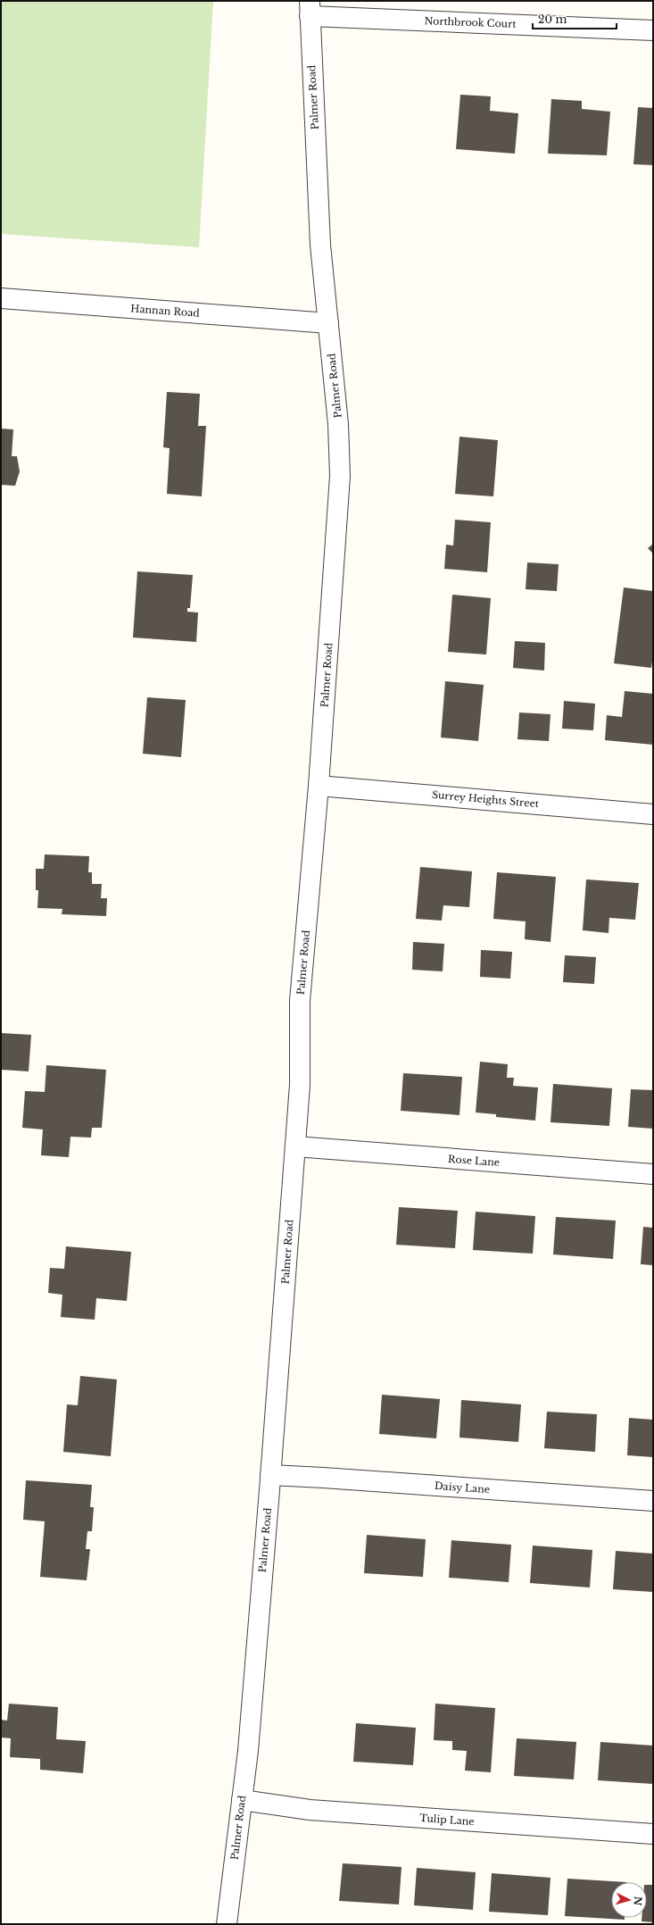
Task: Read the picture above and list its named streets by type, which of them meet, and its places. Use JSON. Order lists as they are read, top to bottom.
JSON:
{
  "streets": {
    "street": [
      "Northbrook Court",
      "Palmer Road",
      "Hannan Road",
      "Surrey Heights Street",
      "Rose Lane",
      "Daisy Lane",
      "Tulip Lane"
    ]
  },
  "crossings": [
    ["Northbrook Court", "Palmer Road"],
    ["Palmer Road", "Hannan Road"],
    ["Palmer Road", "Surrey Heights Street"],
    ["Palmer Road", "Rose Lane"],
    ["Palmer Road", "Daisy Lane"],
    ["Palmer Road", "Tulip Lane"]
  ],
  "scale_bar": "20 m",
  "north": "right"
}
